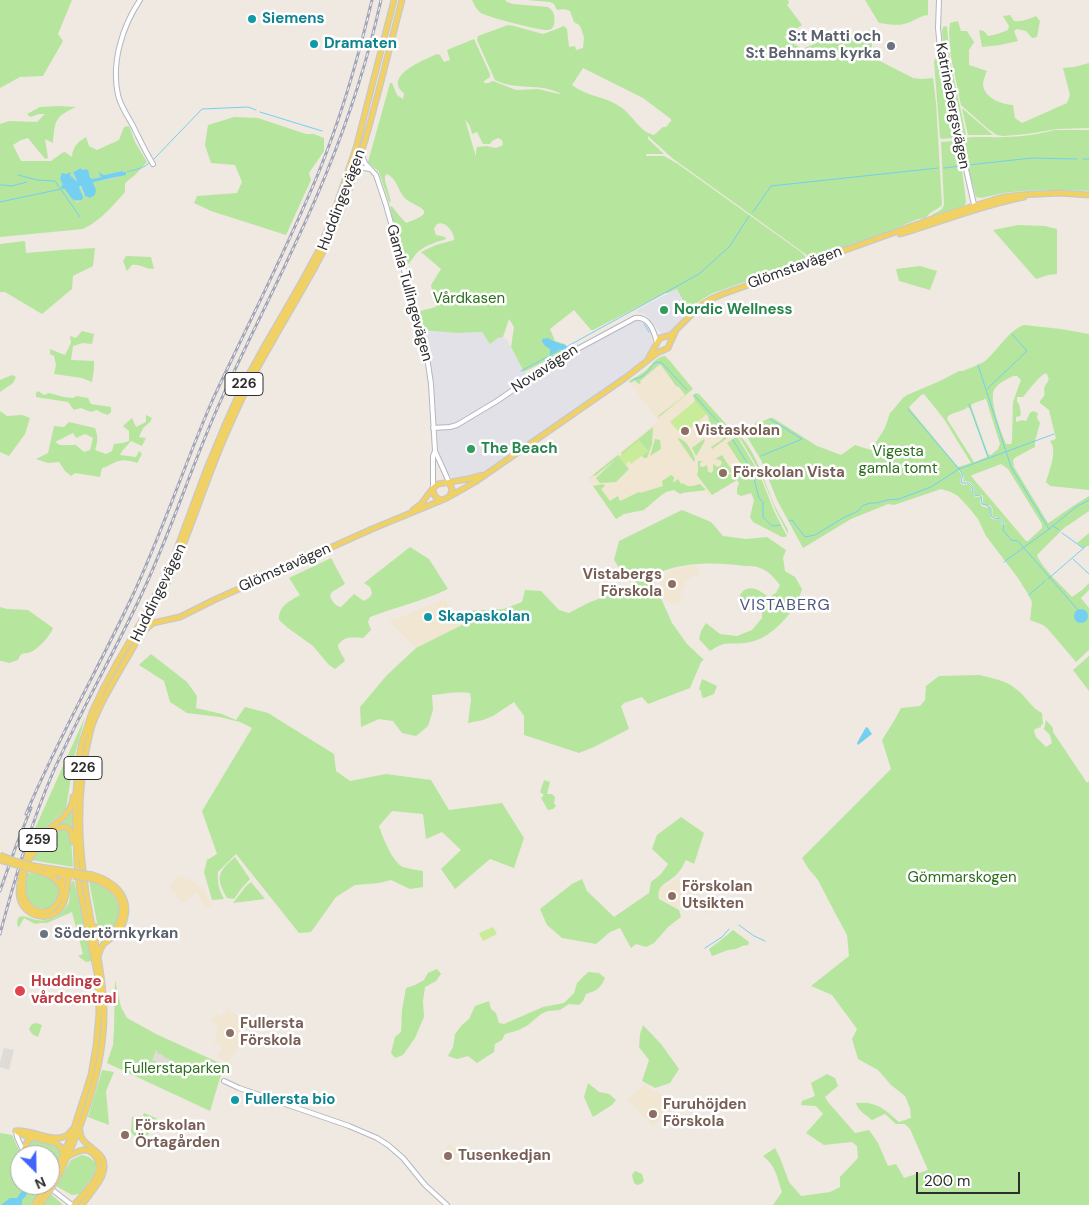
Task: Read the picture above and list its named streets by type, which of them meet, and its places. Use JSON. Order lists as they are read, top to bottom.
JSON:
{
  "streets": {
    "main road": [
      "Huddingevägen",
      "Glömstavägen",
      "226",
      "259"
    ],
    "street": ["Katrinebergsvägen", "Gamla Tullingevägen", "Novavägen"]
  },
  "crossings": [
    ["Katrinebergsvägen", "Glömstavägen"],
    ["Huddingevägen", "Glömstavägen"],
    ["Huddingevägen", "Gamla Tullingevägen"],
    ["Huddingevägen", "259"],
    ["Glömstavägen", "Gamla Tullingevägen"],
    ["Glömstavägen", "Novavägen"],
    ["Gamla Tullingevägen", "Novavägen"]
  ],
  "districts": ["VISTABERG"],
  "parks": [
    "Vårdkasen",
    "Vigesta gamla tomt",
    "Gömmarskogen",
    "Fullerstaparken"
  ],
  "places": [
    "Siemens",
    "Dramaten",
    "S:t Matti och S:t Behnams kyrka",
    "Nordic Wellness",
    "Vistaskolan",
    "The Beach",
    "Förskolan Vista",
    "Vistabergs Förskola",
    "Skapaskolan",
    "Förskolan Utsikten",
    "Södertörnkyrkan",
    "Huddinge vårdcentral",
    "Fullersta Förskola",
    "Fullersta bio",
    "Furuhöjden Förskola",
    "Förskolan Örtagården",
    "Tusenkedjan"
  ],
  "scale_bar": "200 m",
  "north": "bottom right"
}
